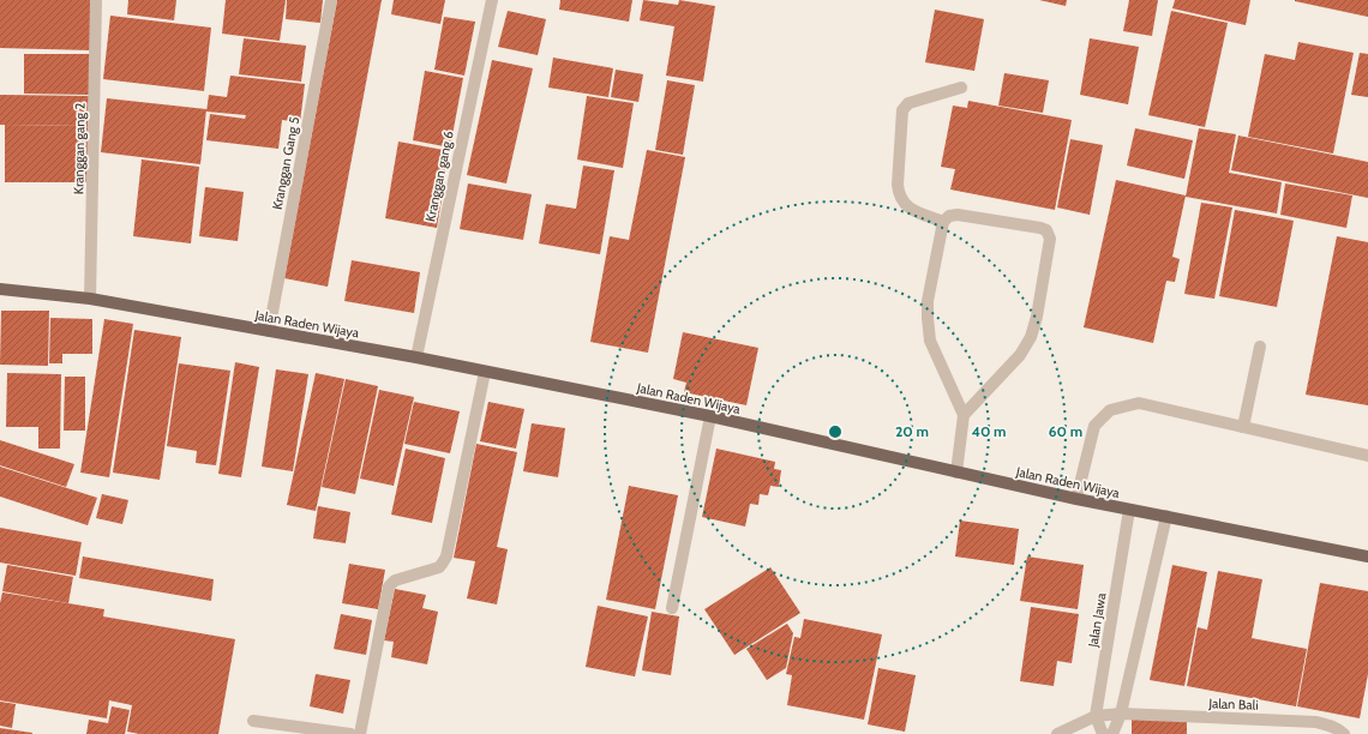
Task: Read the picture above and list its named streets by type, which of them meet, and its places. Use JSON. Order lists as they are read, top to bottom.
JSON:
{
  "streets": {
    "main road": ["Jalan Raden Wijaya"],
    "street": [
      "Kranggan gang 2",
      "Kranggan Gang 5",
      "Kranggan gang 6",
      "Jalan Jawa",
      "Jalan Bali"
    ]
  },
  "crossings": [
    ["Kranggan gang 2", "Jalan Raden Wijaya"],
    ["Kranggan Gang 5", "Jalan Raden Wijaya"],
    ["Kranggan gang 6", "Jalan Raden Wijaya"],
    ["Jalan Raden Wijaya", "Jalan Jawa"],
    ["Jalan Jawa", "Jalan Bali"]
  ],
  "rings": ["20 m", "40 m", "60 m"]
}
